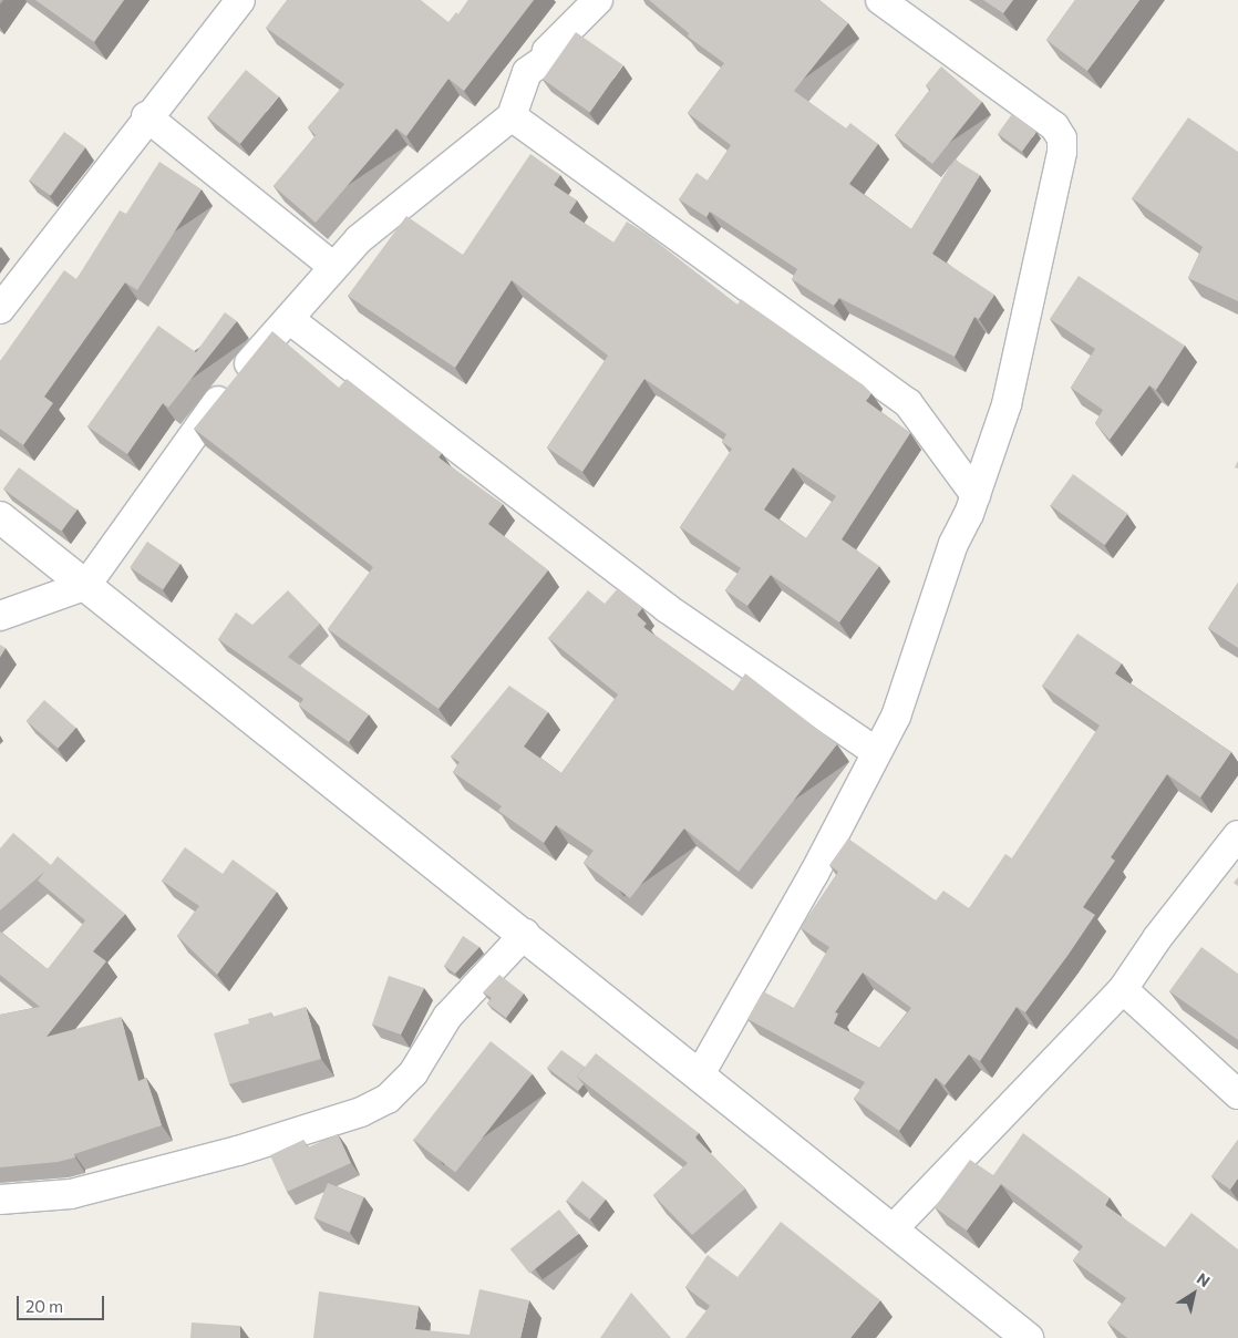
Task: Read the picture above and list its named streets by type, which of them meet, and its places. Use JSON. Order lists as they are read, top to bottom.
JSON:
{
  "scale_bar": "20 m",
  "north": "top right"
}
